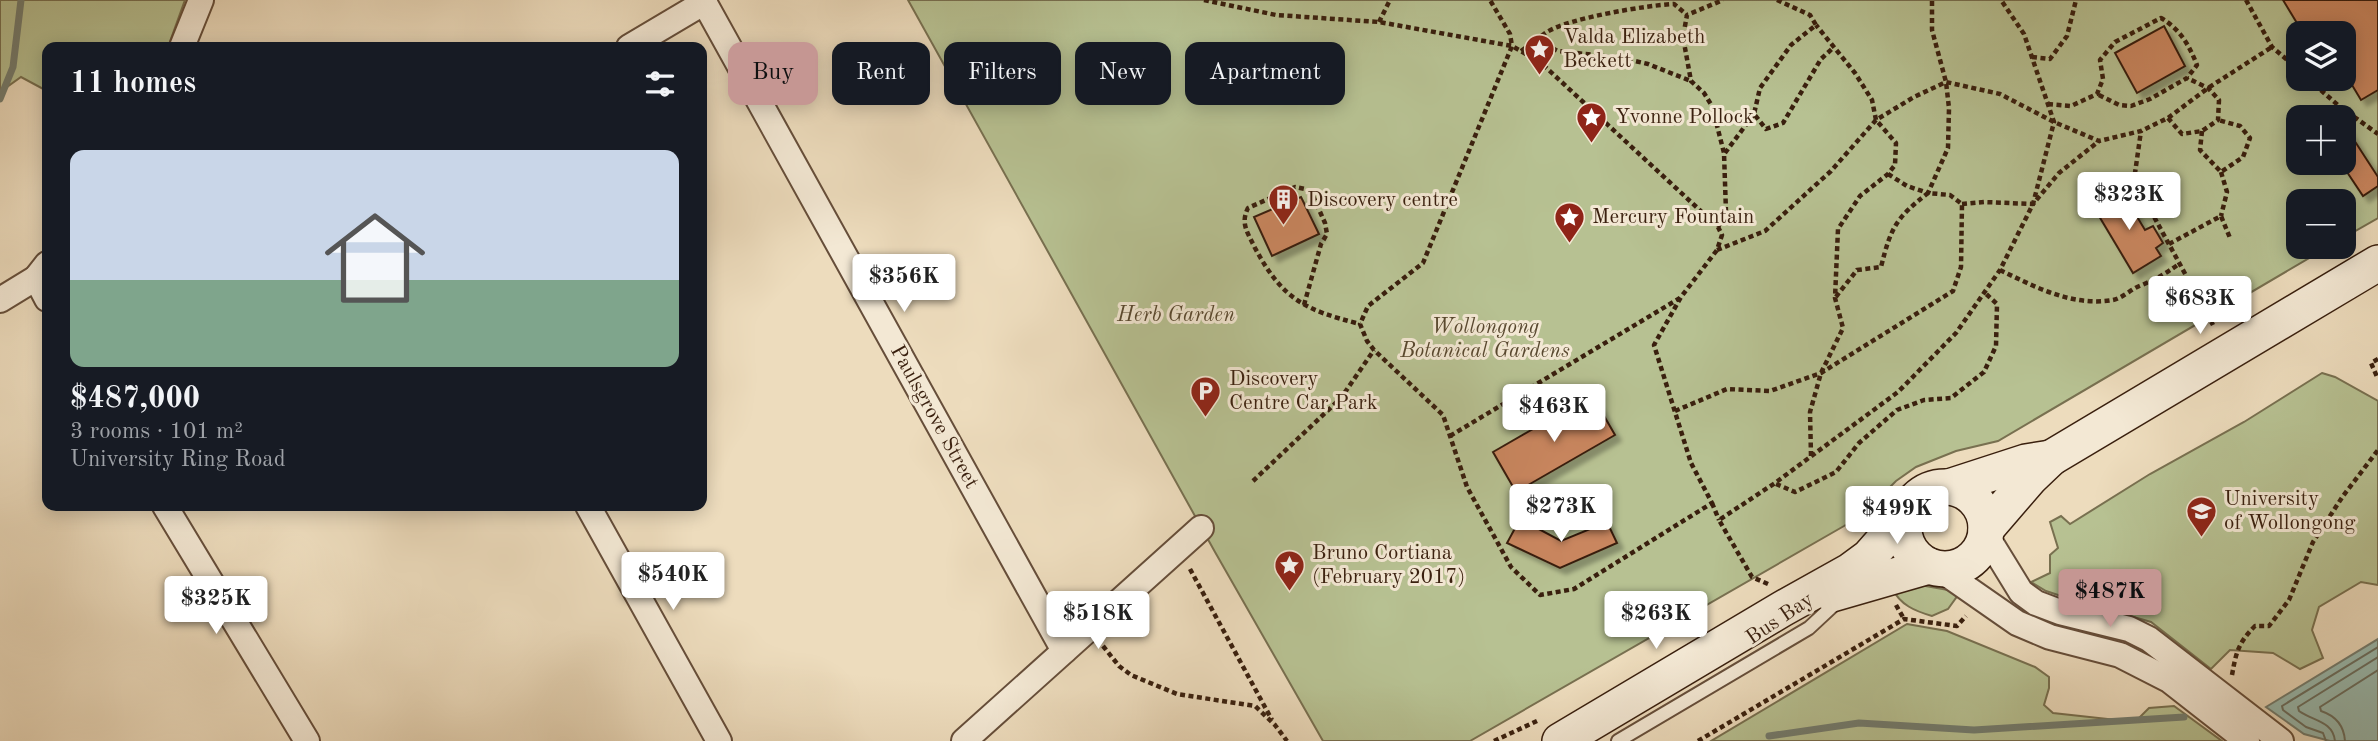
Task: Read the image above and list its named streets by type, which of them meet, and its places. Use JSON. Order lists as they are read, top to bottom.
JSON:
{
  "streets": {
    "street": ["Paulsgrove Street"],
    "lane": ["Bus Bay"]
  },
  "parks": ["Herb Garden", "Wollongong Botanical Gardens"],
  "places": {
    "place": [
      "Valda Elizabeth Beckett",
      "Yvonne Pollock",
      "Mercury Fountain",
      "Bruno Cortiana (February 2017)"
    ],
    "building": ["Discovery centre"],
    "parking": ["Discovery Centre Car Park"],
    "school or university": ["University of Wollongong"]
  },
  "page": {
    "map_buttons": ["+", "−"],
    "chip": [
      "Buy",
      "Rent",
      "Filters",
      "New",
      "Apartment"
    ],
    "heading": "11 homes",
    "list": [
      {
        "name": "$487,000",
        "note": "3 rooms · 101 m² · University Ring Road"
      }
    ],
    "price": [
      "$323K",
      "$356K",
      "$683K",
      "$463K",
      "$273K",
      "$499K",
      "$540K",
      "$487K",
      "$325K",
      "$518K",
      "$263K"
    ]
  }
}
